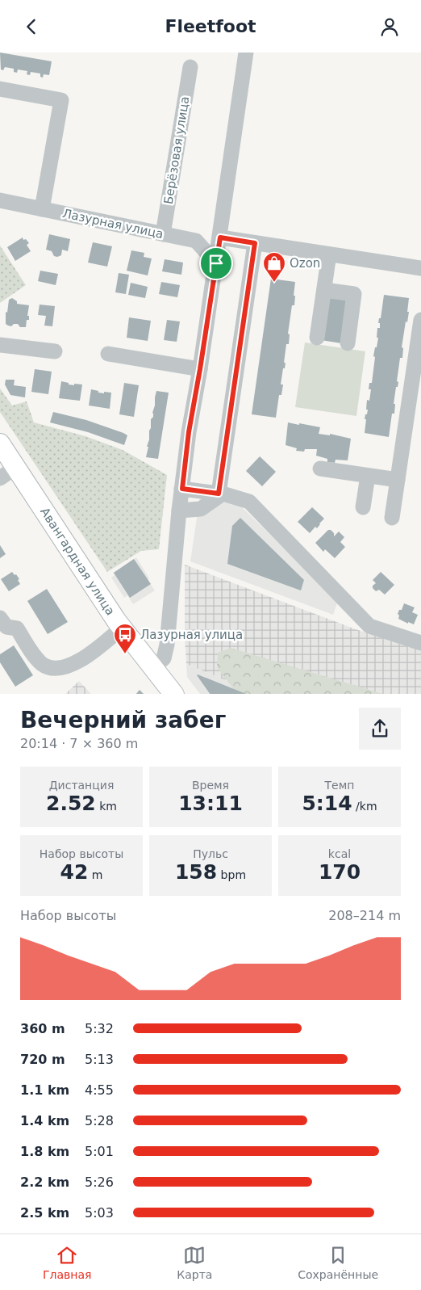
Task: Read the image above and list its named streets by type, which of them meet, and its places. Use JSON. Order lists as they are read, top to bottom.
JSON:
{
  "streets": {
    "main road": ["Авангардная улица"],
    "street": ["Берёзовая улица", "Лазурная улица"]
  },
  "crossings": [
    ["Берёзовая улица", "Лазурная улица"]
  ],
  "places": {
    "shop": ["Ozon"],
    "bus stop": ["Лазурная улица"]
  },
  "page": {
    "header": "Fleetfoot",
    "heading": ["Вечерний забег", "20:14 · 7 × 360 m"],
    "stats": [
      ["Дистанция", "2.52 km"],
      ["Время", "13:11"],
      ["Темп", "5:14 /km"],
      ["Набор высоты", "42 m"],
      ["Пульс", "158 bpm"],
      ["kcal", "170"]
    ],
    "chart": ["Набор высоты", "208–214 m"],
    "list": [
      {
        "name": "360 m",
        "note": "5:32"
      },
      {
        "name": "720 m",
        "note": "5:13"
      },
      {
        "name": "1.1 km",
        "note": "4:55"
      },
      {
        "name": "1.4 km",
        "note": "5:28"
      },
      {
        "name": "1.8 km",
        "note": "5:01"
      },
      {
        "name": "2.2 km",
        "note": "5:26"
      },
      {
        "name": "2.5 km",
        "note": "5:03"
      }
    ],
    "tabs": ["Главная", "Карта", "Сохранённые"]
  }
}
